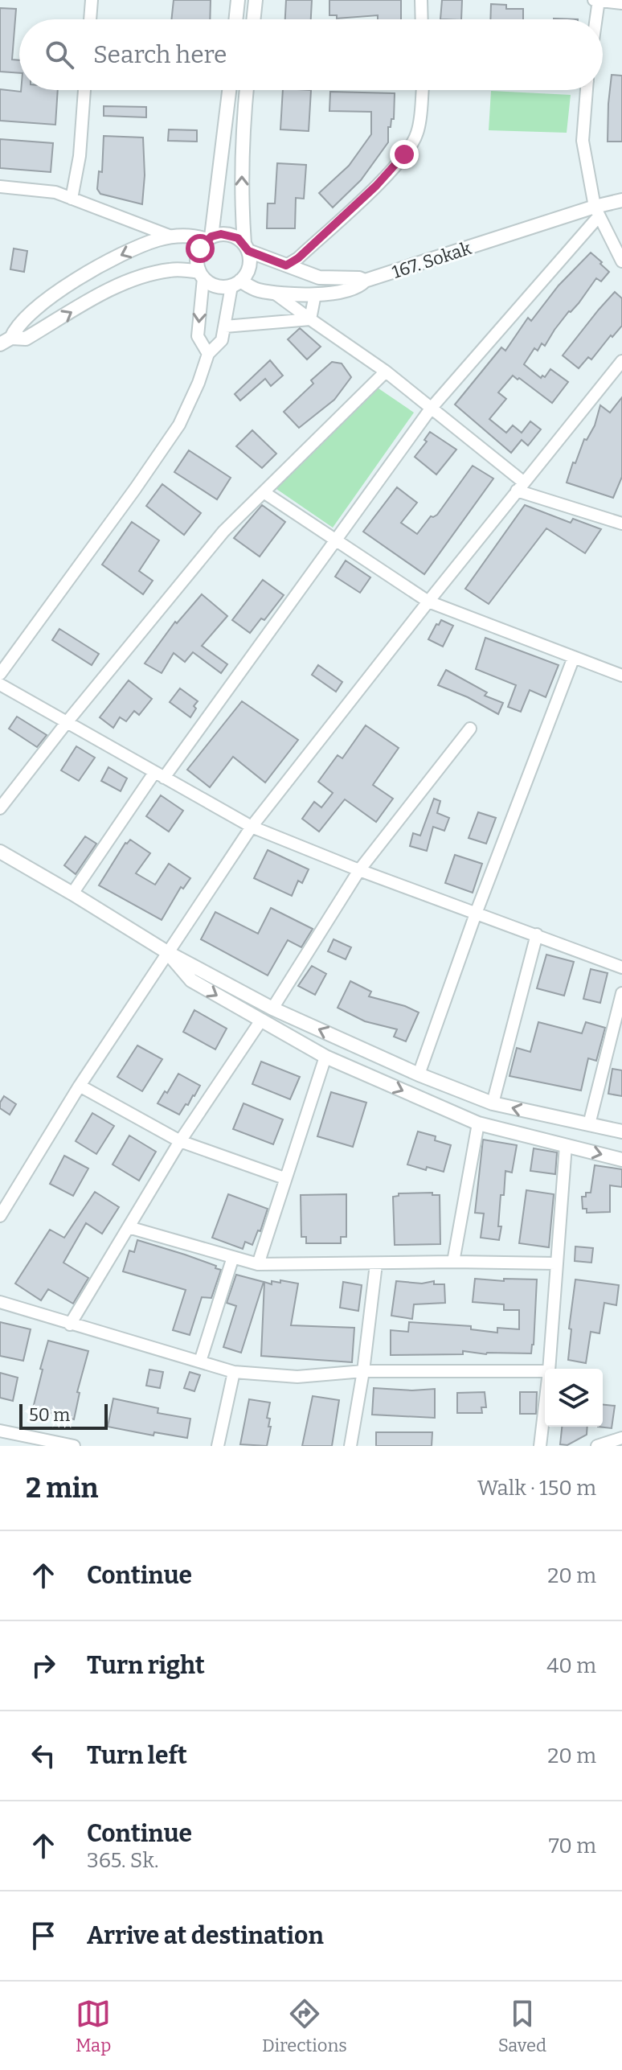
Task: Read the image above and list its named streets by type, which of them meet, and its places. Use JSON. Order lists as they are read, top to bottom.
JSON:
{
  "streets": {
    "street": ["167. Sokak"]
  },
  "scale_bar": "50 m",
  "page": {
    "search": "Search here",
    "scale": "50 m",
    "heading": ["2 min", "Walk · 150 m"],
    "list": [
      ["Continue", "20 m"],
      ["Turn right", "40 m"],
      ["Turn left", "20 m"],
      ["Continue", "365. Sk.", "70 m"],
      "Arrive at destination"
    ],
    "nav": ["Map", "Directions", "Saved"]
  }
}
